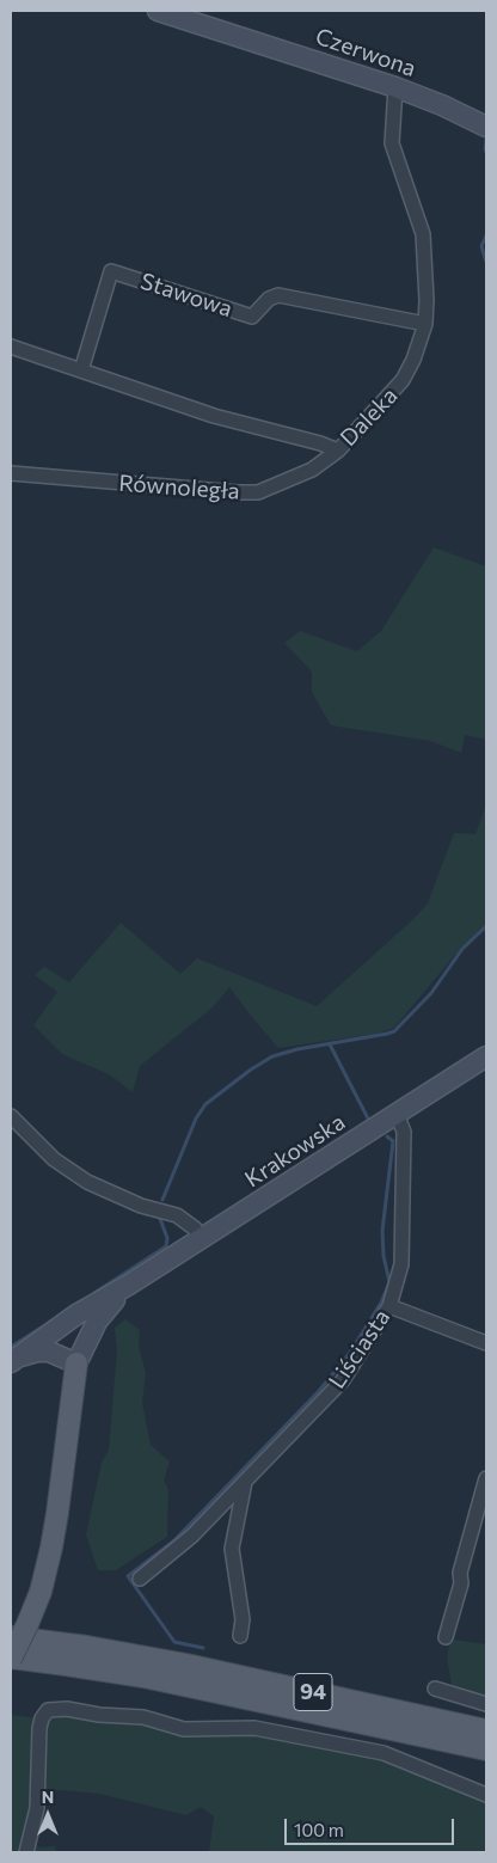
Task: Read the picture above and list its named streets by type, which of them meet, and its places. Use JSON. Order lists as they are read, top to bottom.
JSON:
{
  "streets": {
    "main road": ["Czerwona", "Krakowska", "94"],
    "street": [
      "Stawowa",
      "Daleka",
      "Równoległa",
      "Liściasta"
    ]
  },
  "crossings": [
    ["Czerwona", "Daleka"],
    ["Stawowa", "Daleka"],
    ["Daleka", "Równoległa"],
    ["Krakowska", "Liściasta"]
  ],
  "scale_bar": "100 m",
  "north": "top"
}
